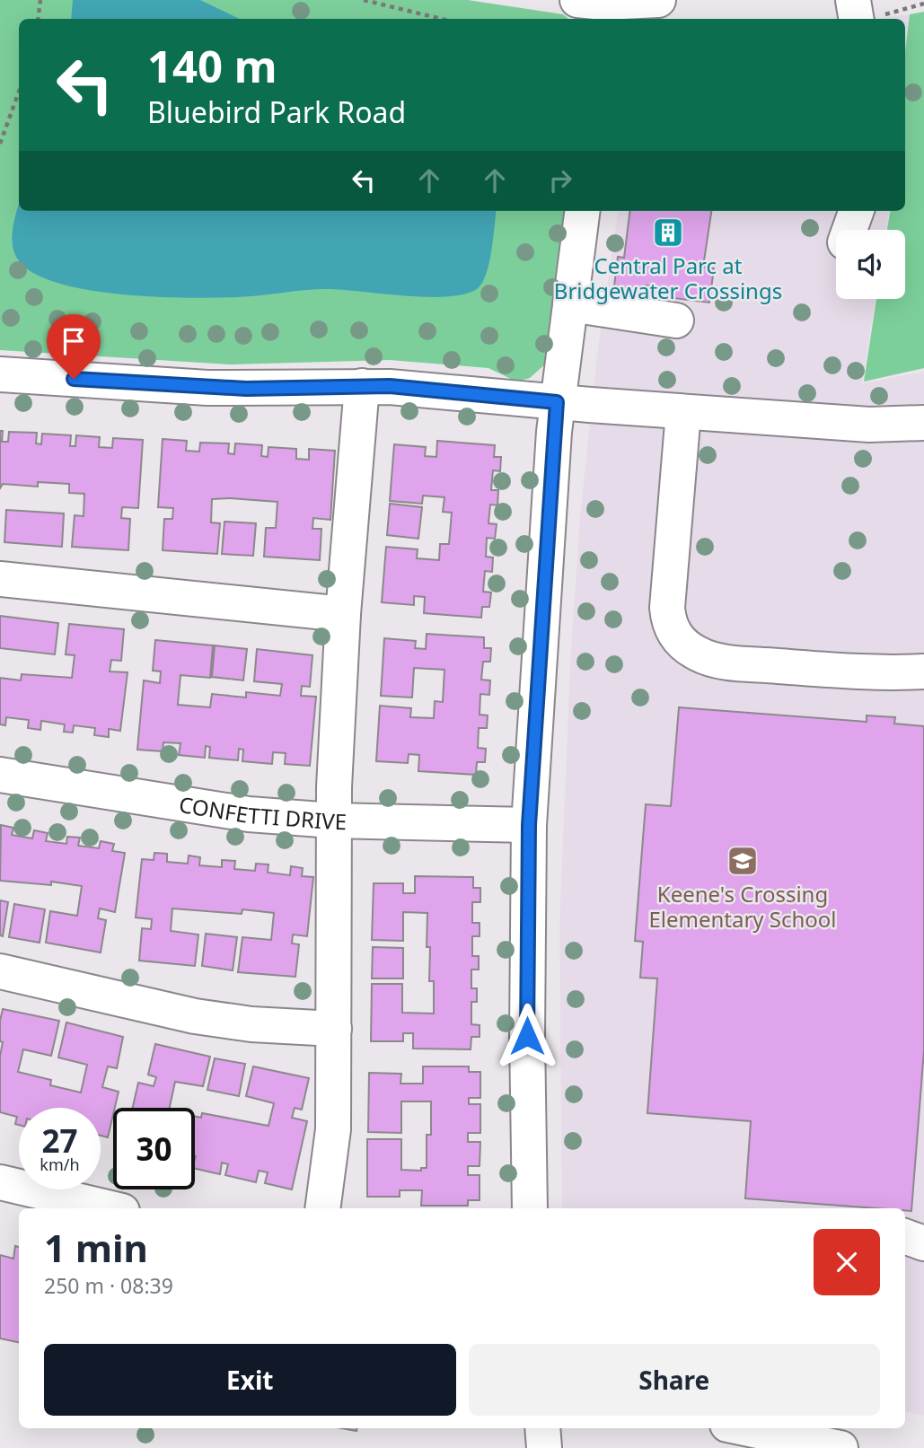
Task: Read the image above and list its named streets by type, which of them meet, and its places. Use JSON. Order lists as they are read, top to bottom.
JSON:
{
  "streets": {
    "street": ["CONFETTI DRIVE"]
  },
  "places": {
    "building": ["Central Parc at Bridgewater Crossings"],
    "school or university": ["Keene's Crossing Elementary School"]
  },
  "page": {
    "turn": ["140 m", "Bluebird Park Road"],
    "speed": "27 km/h",
    "limit": "30",
    "heading": ["1 min", "250 m · 08:39"],
    "buttons": ["Exit", "Share"]
  }
}
